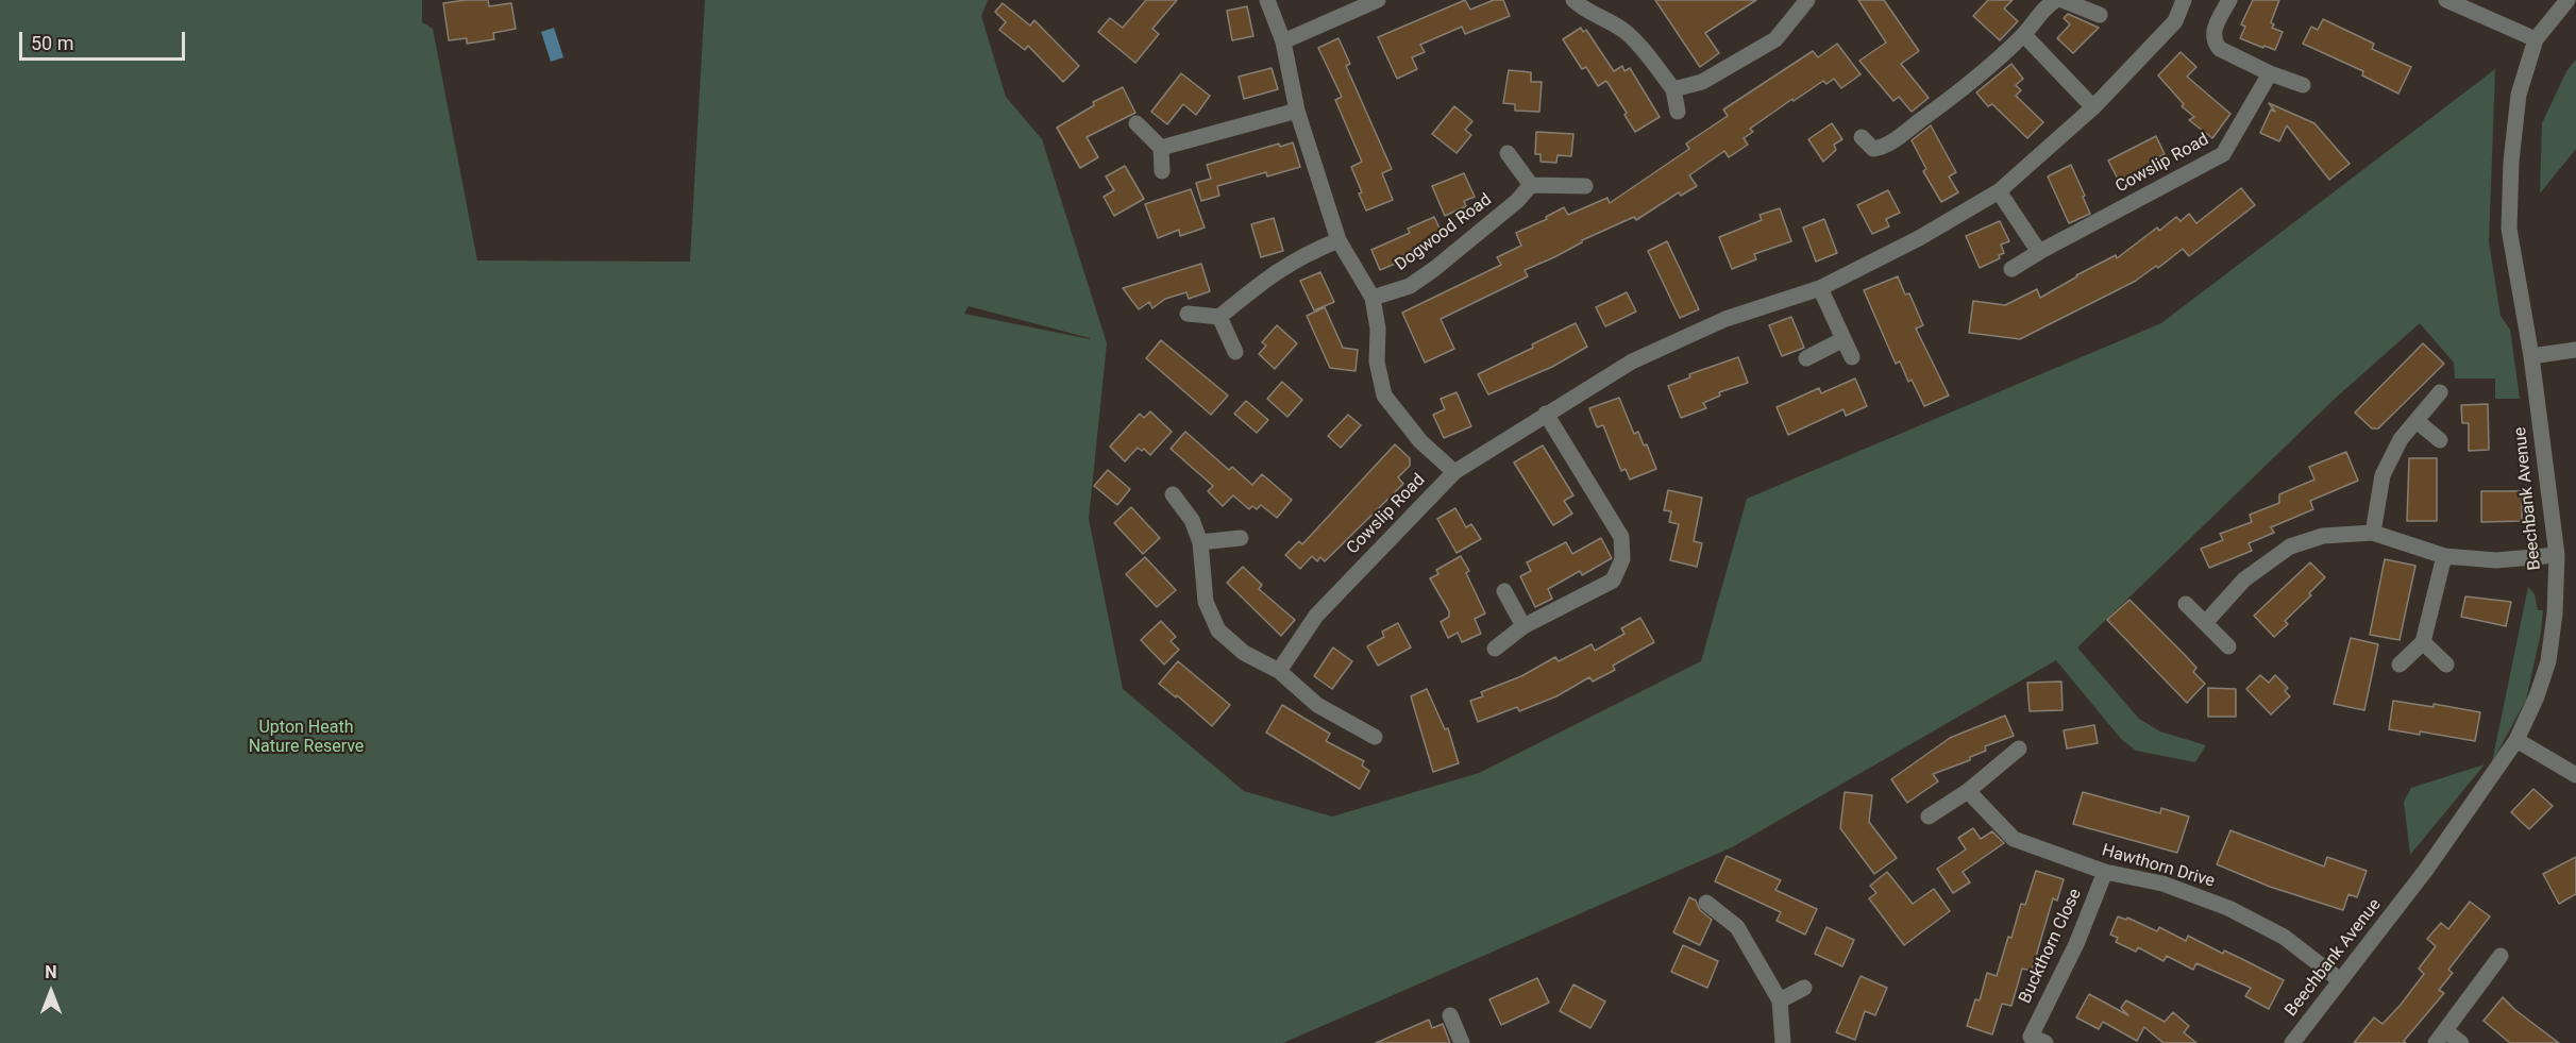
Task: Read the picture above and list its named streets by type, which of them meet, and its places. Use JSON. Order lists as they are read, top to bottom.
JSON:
{
  "streets": {
    "street": [
      "Cowslip Road",
      "Dogwood Road",
      "Beechbank Avenue",
      "Hawthorn Drive",
      "Buckthorn Close"
    ]
  },
  "crossings": [
    ["Beechbank Avenue", "Hawthorn Drive"],
    ["Hawthorn Drive", "Buckthorn Close"]
  ],
  "parks": ["Upton Heath Nature Reserve"],
  "scale_bar": "50 m",
  "north": "top"
}
